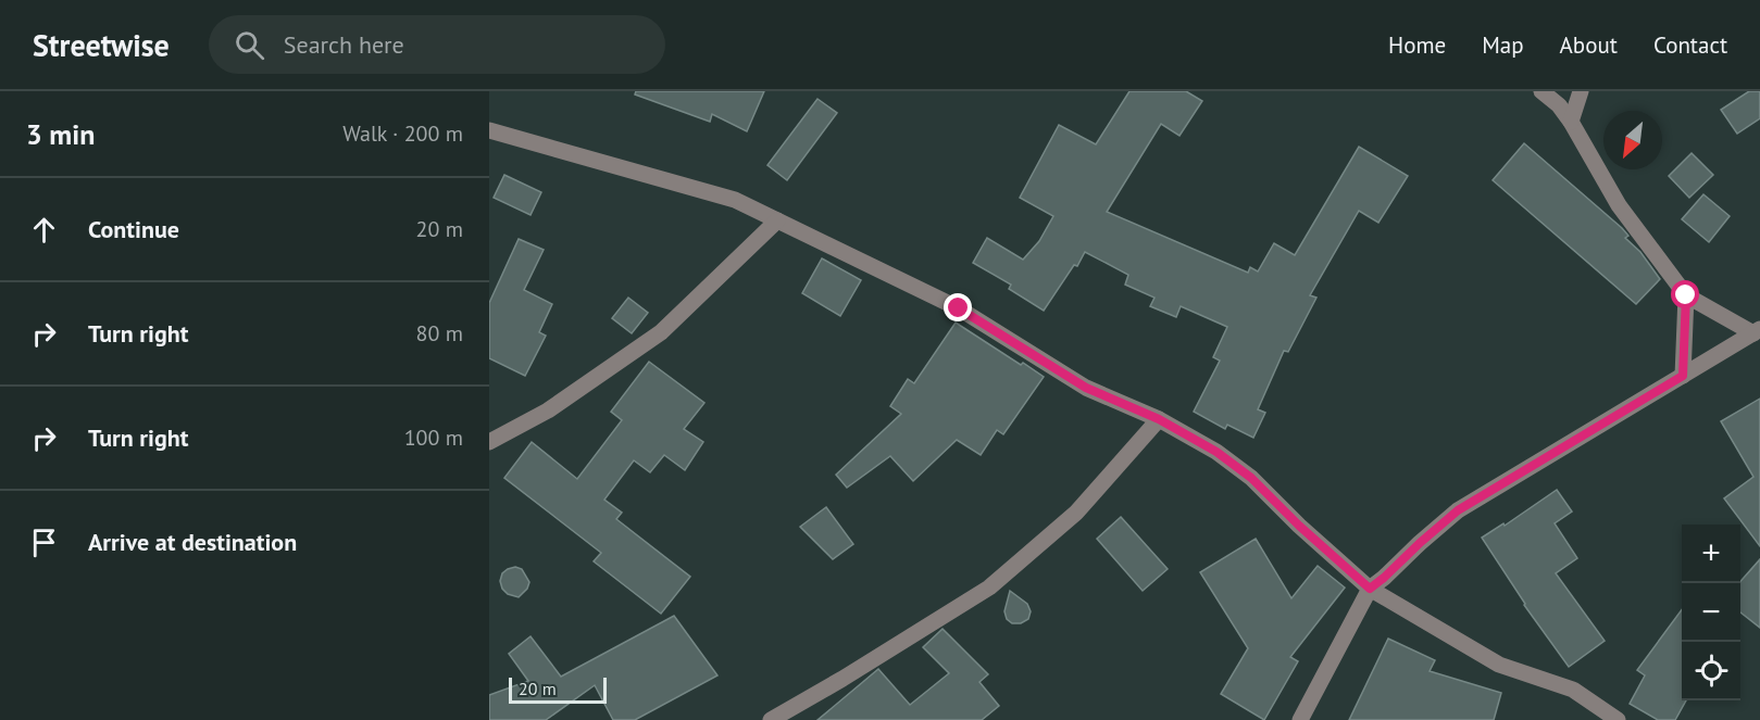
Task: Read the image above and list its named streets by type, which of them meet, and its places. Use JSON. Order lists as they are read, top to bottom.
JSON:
{
  "scale_bar": "20 m",
  "north": "bottom left",
  "page": {
    "header": "Streetwise",
    "search": "Search here",
    "nav": [
      "Home",
      "Map",
      "About",
      "Contact"
    ],
    "heading": ["3 min", "Walk · 200 m"],
    "list": [
      ["Continue", "20 m"],
      ["Turn right", "80 m"],
      ["Turn right", "100 m"],
      "Arrive at destination"
    ],
    "map_buttons": ["+", "−"],
    "scale": "20 m"
  }
}
